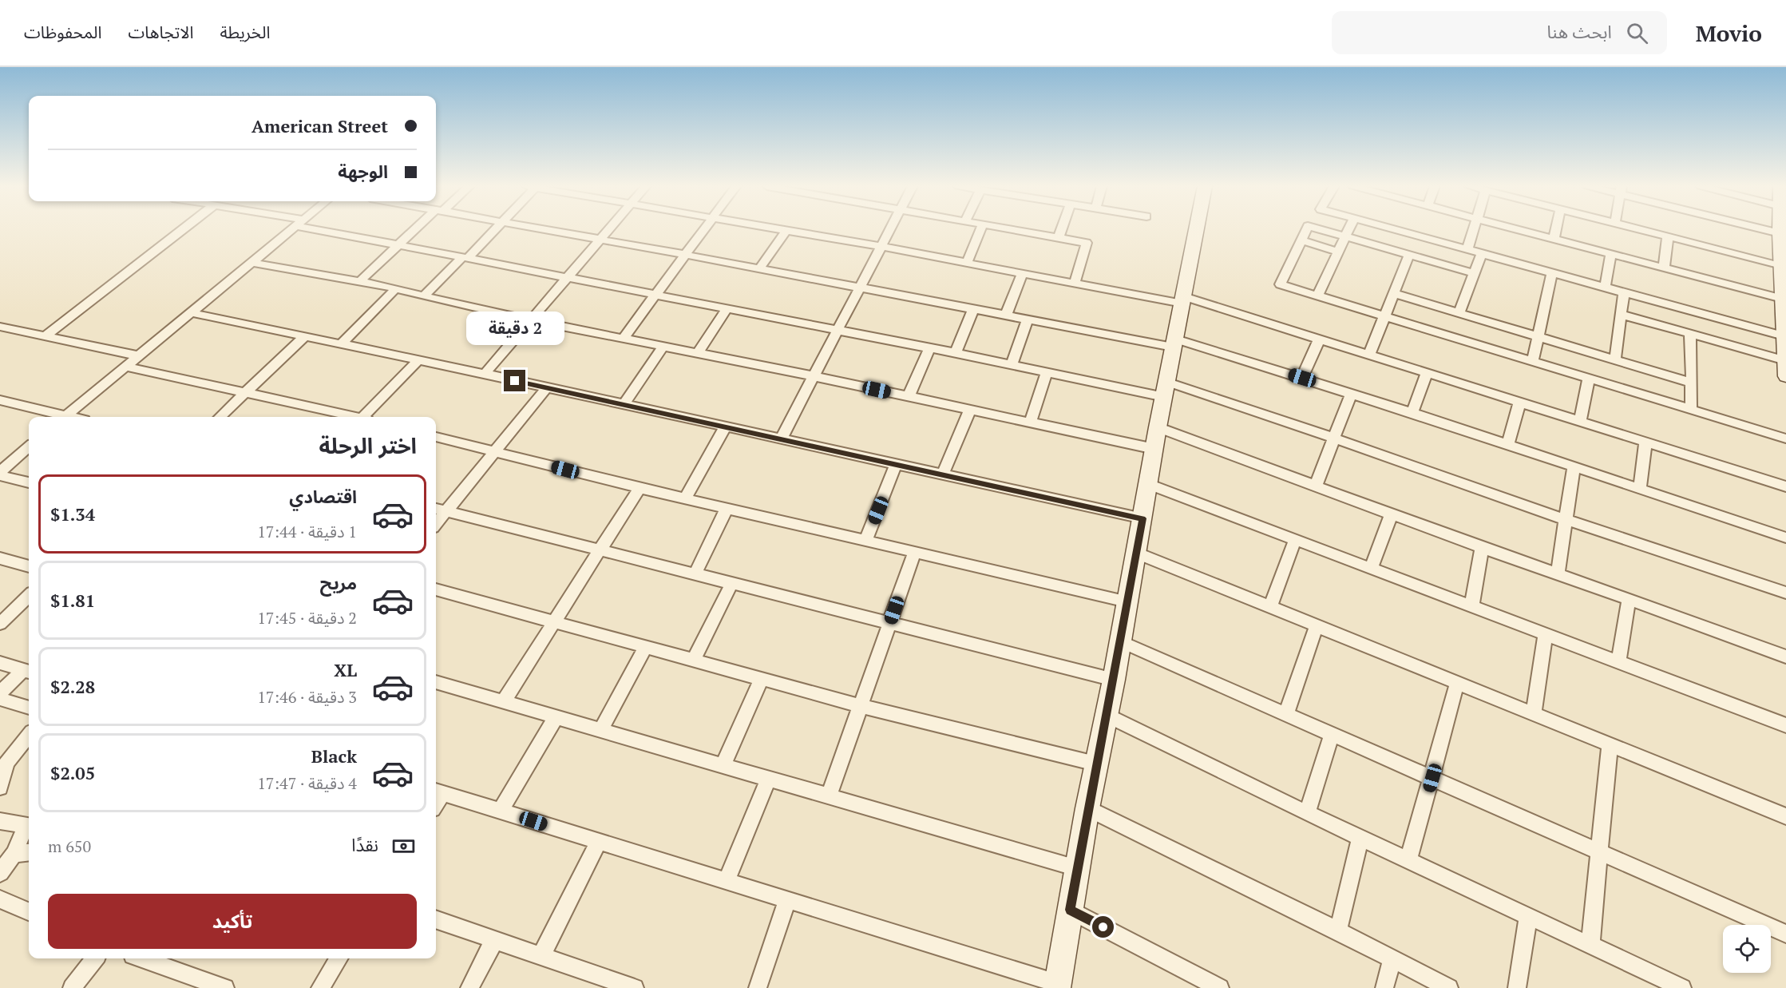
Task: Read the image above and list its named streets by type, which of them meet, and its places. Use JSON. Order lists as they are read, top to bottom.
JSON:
{
  "page": {
    "header": "Movio",
    "search": "ابحث هنا",
    "nav": ["الخريطة", "الاتجاهات", "المحفوظات"],
    "banner": ["American Street", "الوجهة"],
    "bubble": "2 دقيقة",
    "heading": "اختر الرحلة",
    "list": [
      {
        "name": "اقتصادي",
        "note": "1 دقيقة · 17:44",
        "value": "$1.34"
      },
      {
        "name": "مريح",
        "note": "2 دقيقة · 17:45",
        "value": "$1.81"
      },
      {
        "name": "XL",
        "note": "3 دقيقة · 17:46",
        "value": "$2.28"
      },
      {
        "name": "Black",
        "note": "4 دقيقة · 17:47",
        "value": "$2.05"
      }
    ],
    "pay": ["نقدًا", "650 m"],
    "buttons": "تأكيد"
  }
}
